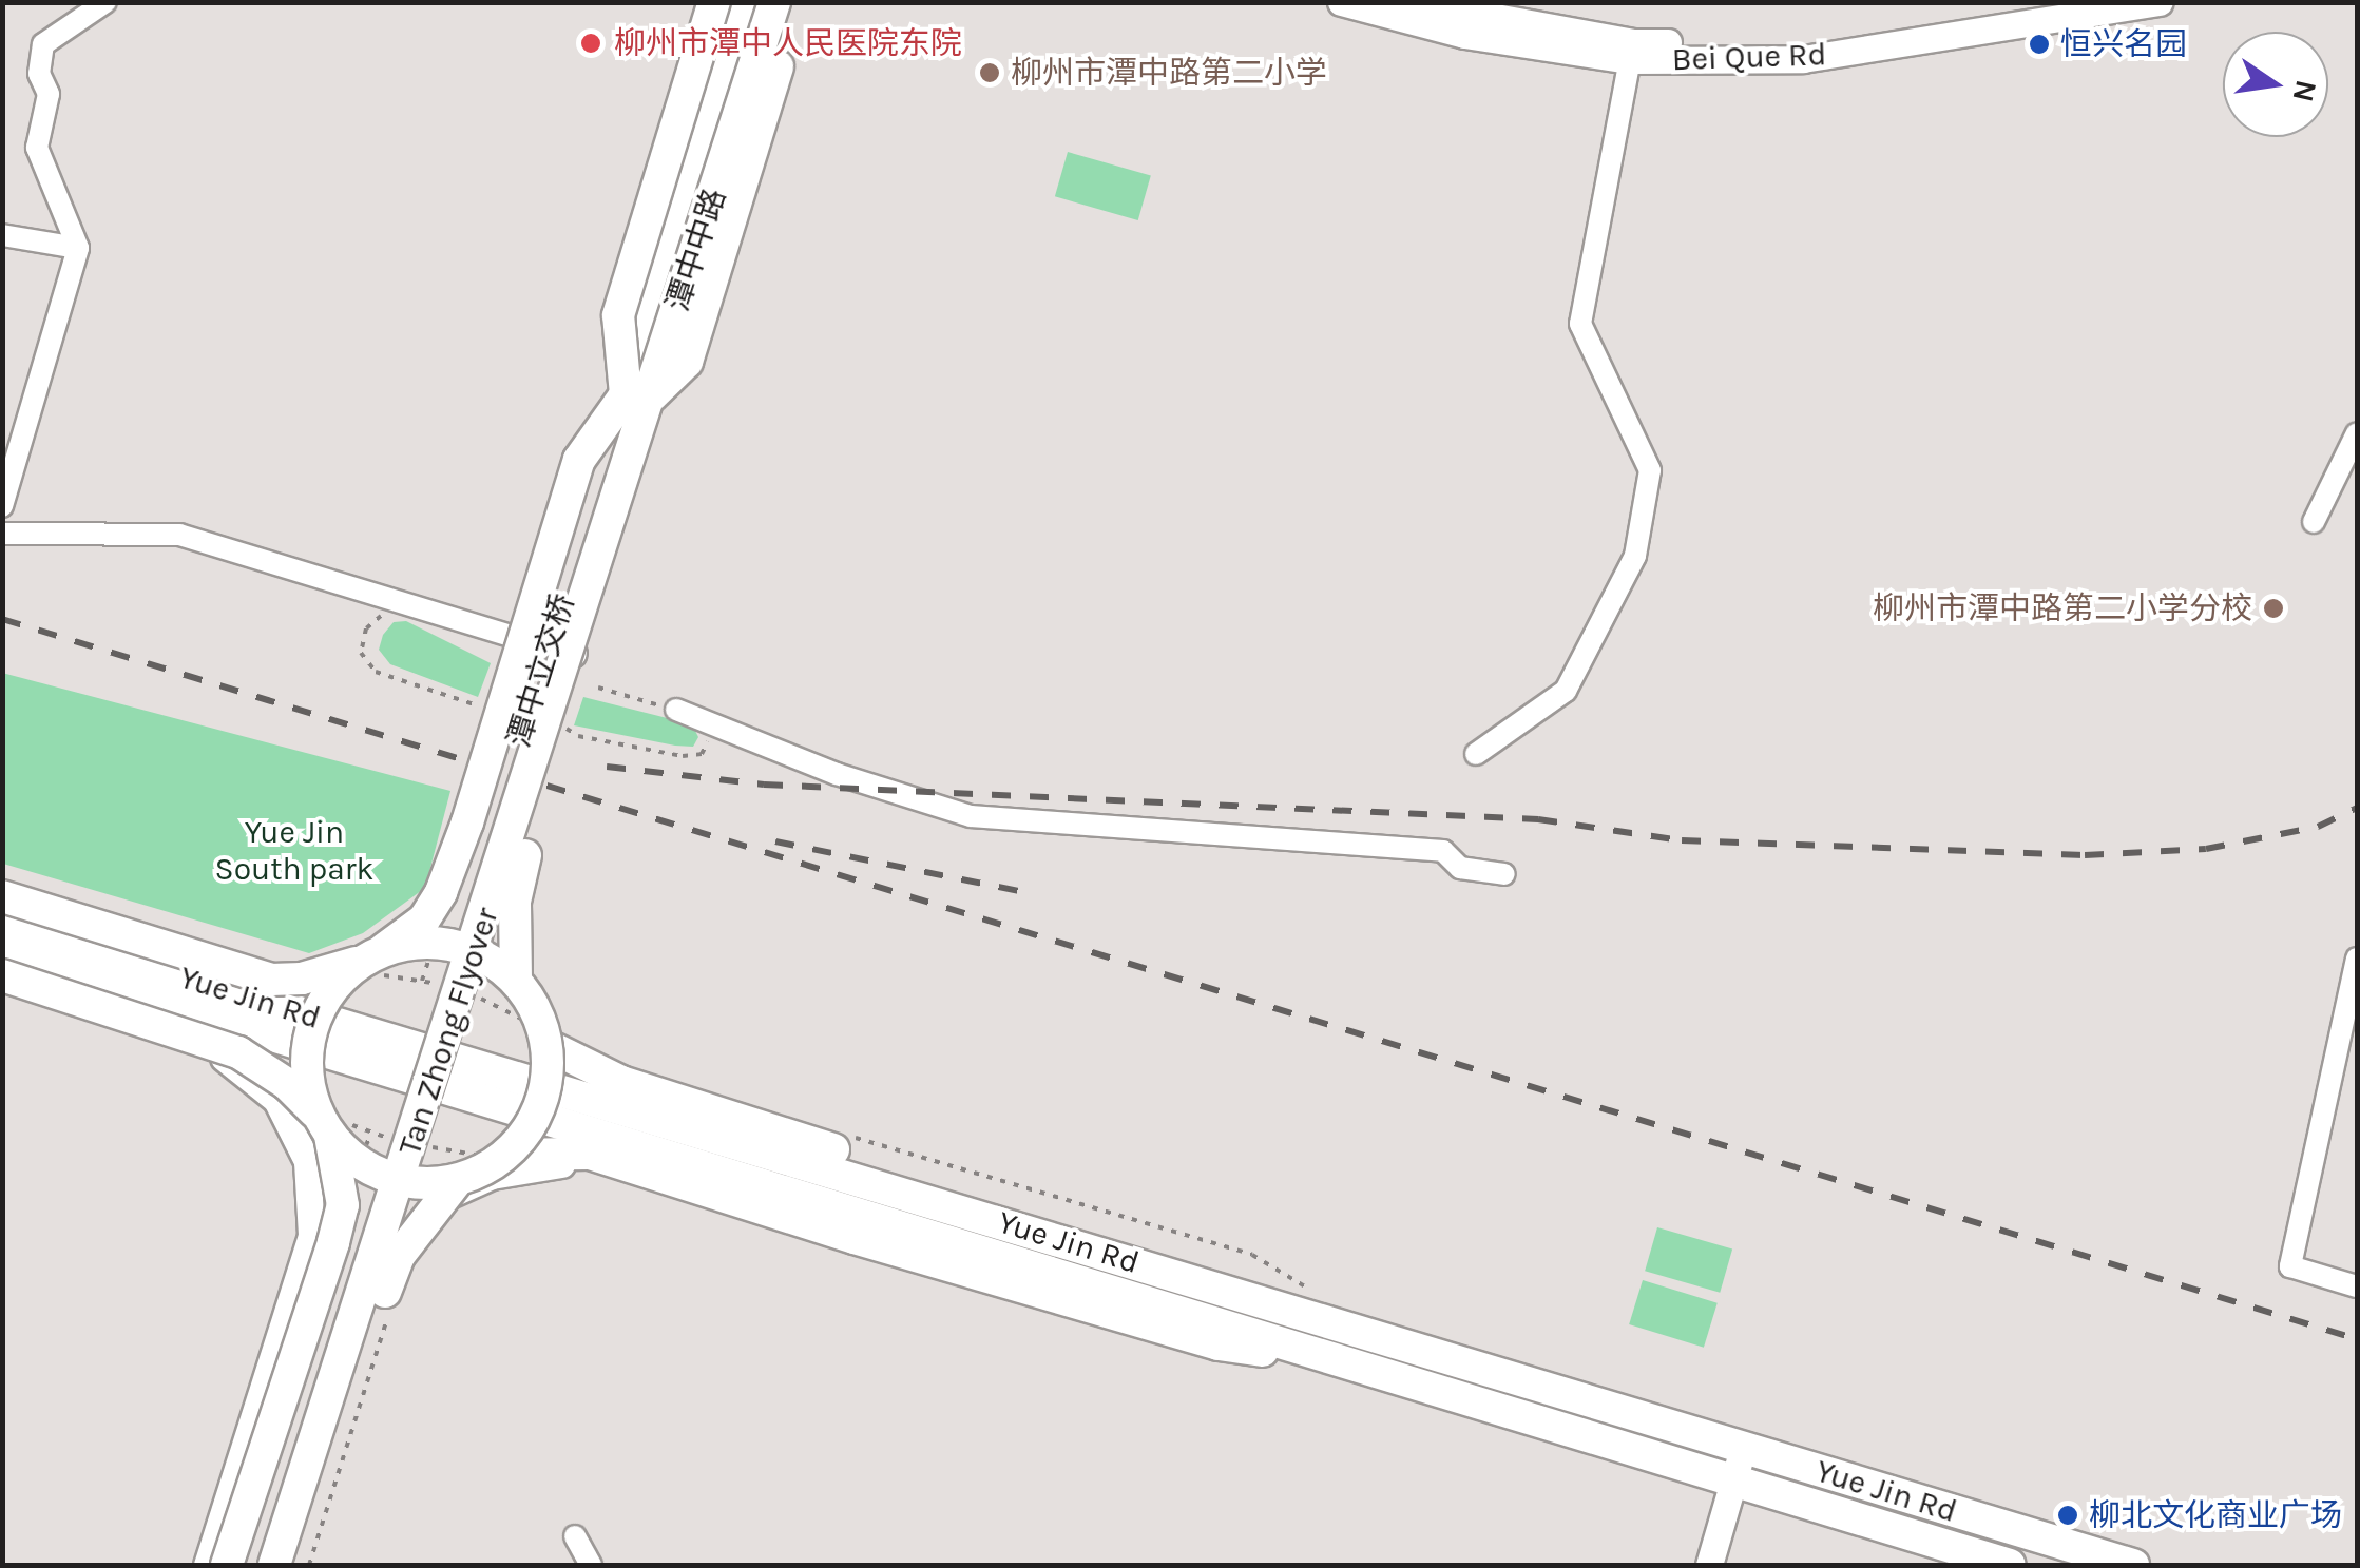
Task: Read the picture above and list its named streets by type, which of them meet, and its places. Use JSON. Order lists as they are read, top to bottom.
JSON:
{
  "streets": {
    "main road": [
      "潭中中路",
      "潭中立交桥",
      "Yue Jin Rd",
      "Tan Zhong Flyover"
    ],
    "street": ["Bei Que Rd"]
  },
  "crossings": [
    ["潭中中路", "潭中立交桥"],
    ["潭中中路", "Tan Zhong Flyover"]
  ],
  "parks": ["Yue Jin South park"],
  "places": [
    "柳州市潭中人民医院东院",
    "恒兴名园",
    "柳州市潭中路第二小学",
    "柳州市潭中路第二小学分校",
    "柳北文化商业广场"
  ],
  "north": "right"
}
